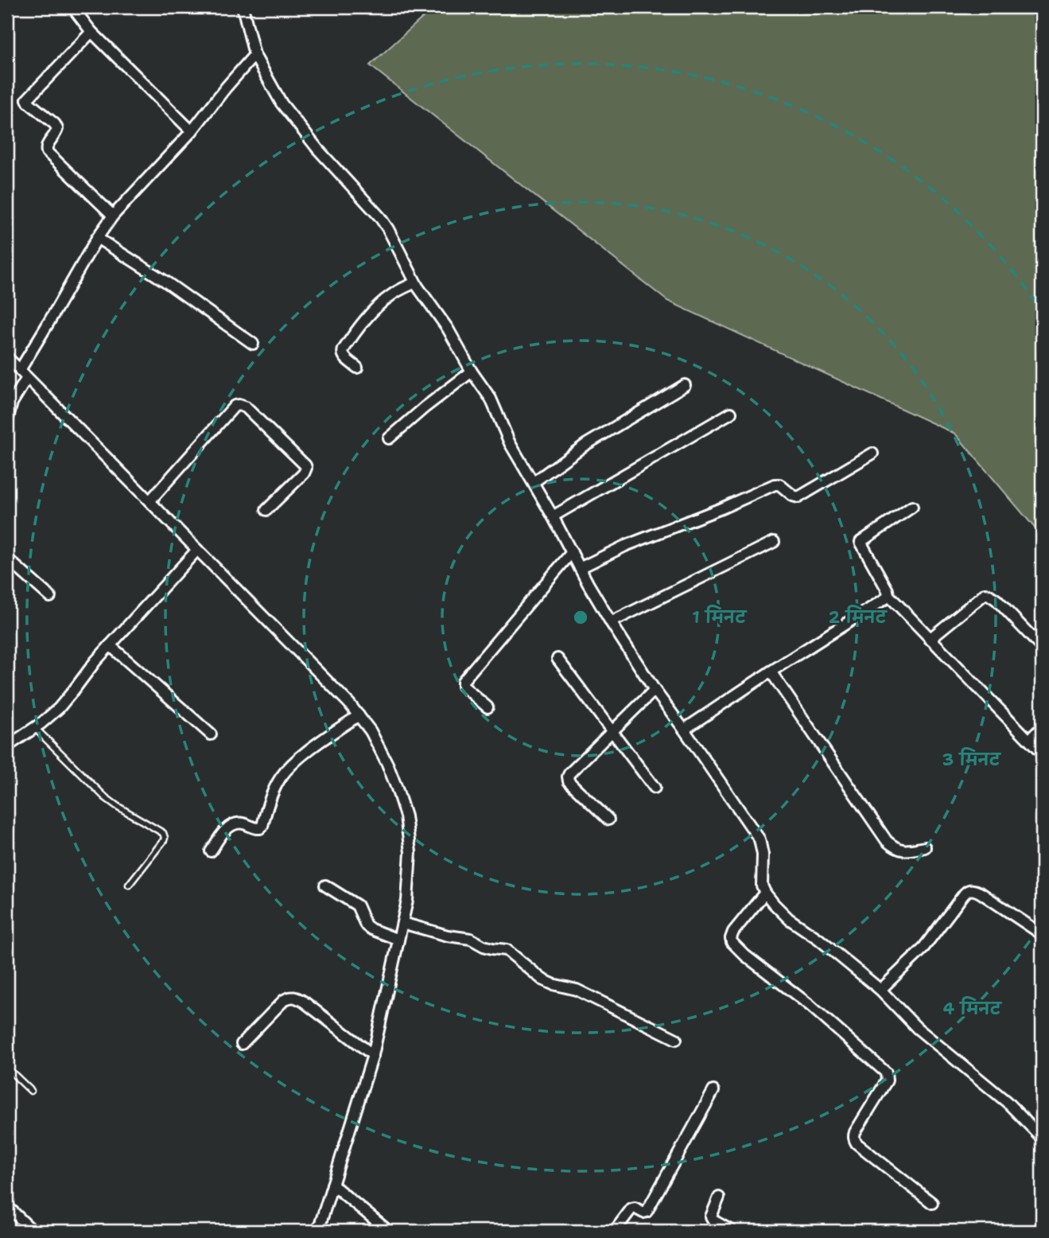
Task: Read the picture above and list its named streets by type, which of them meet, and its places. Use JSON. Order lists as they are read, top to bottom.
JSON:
{
  "rings": [
    "1 मिनट",
    "2 मिनट",
    "3 मिनट",
    "4 मिनट"
  ]
}
